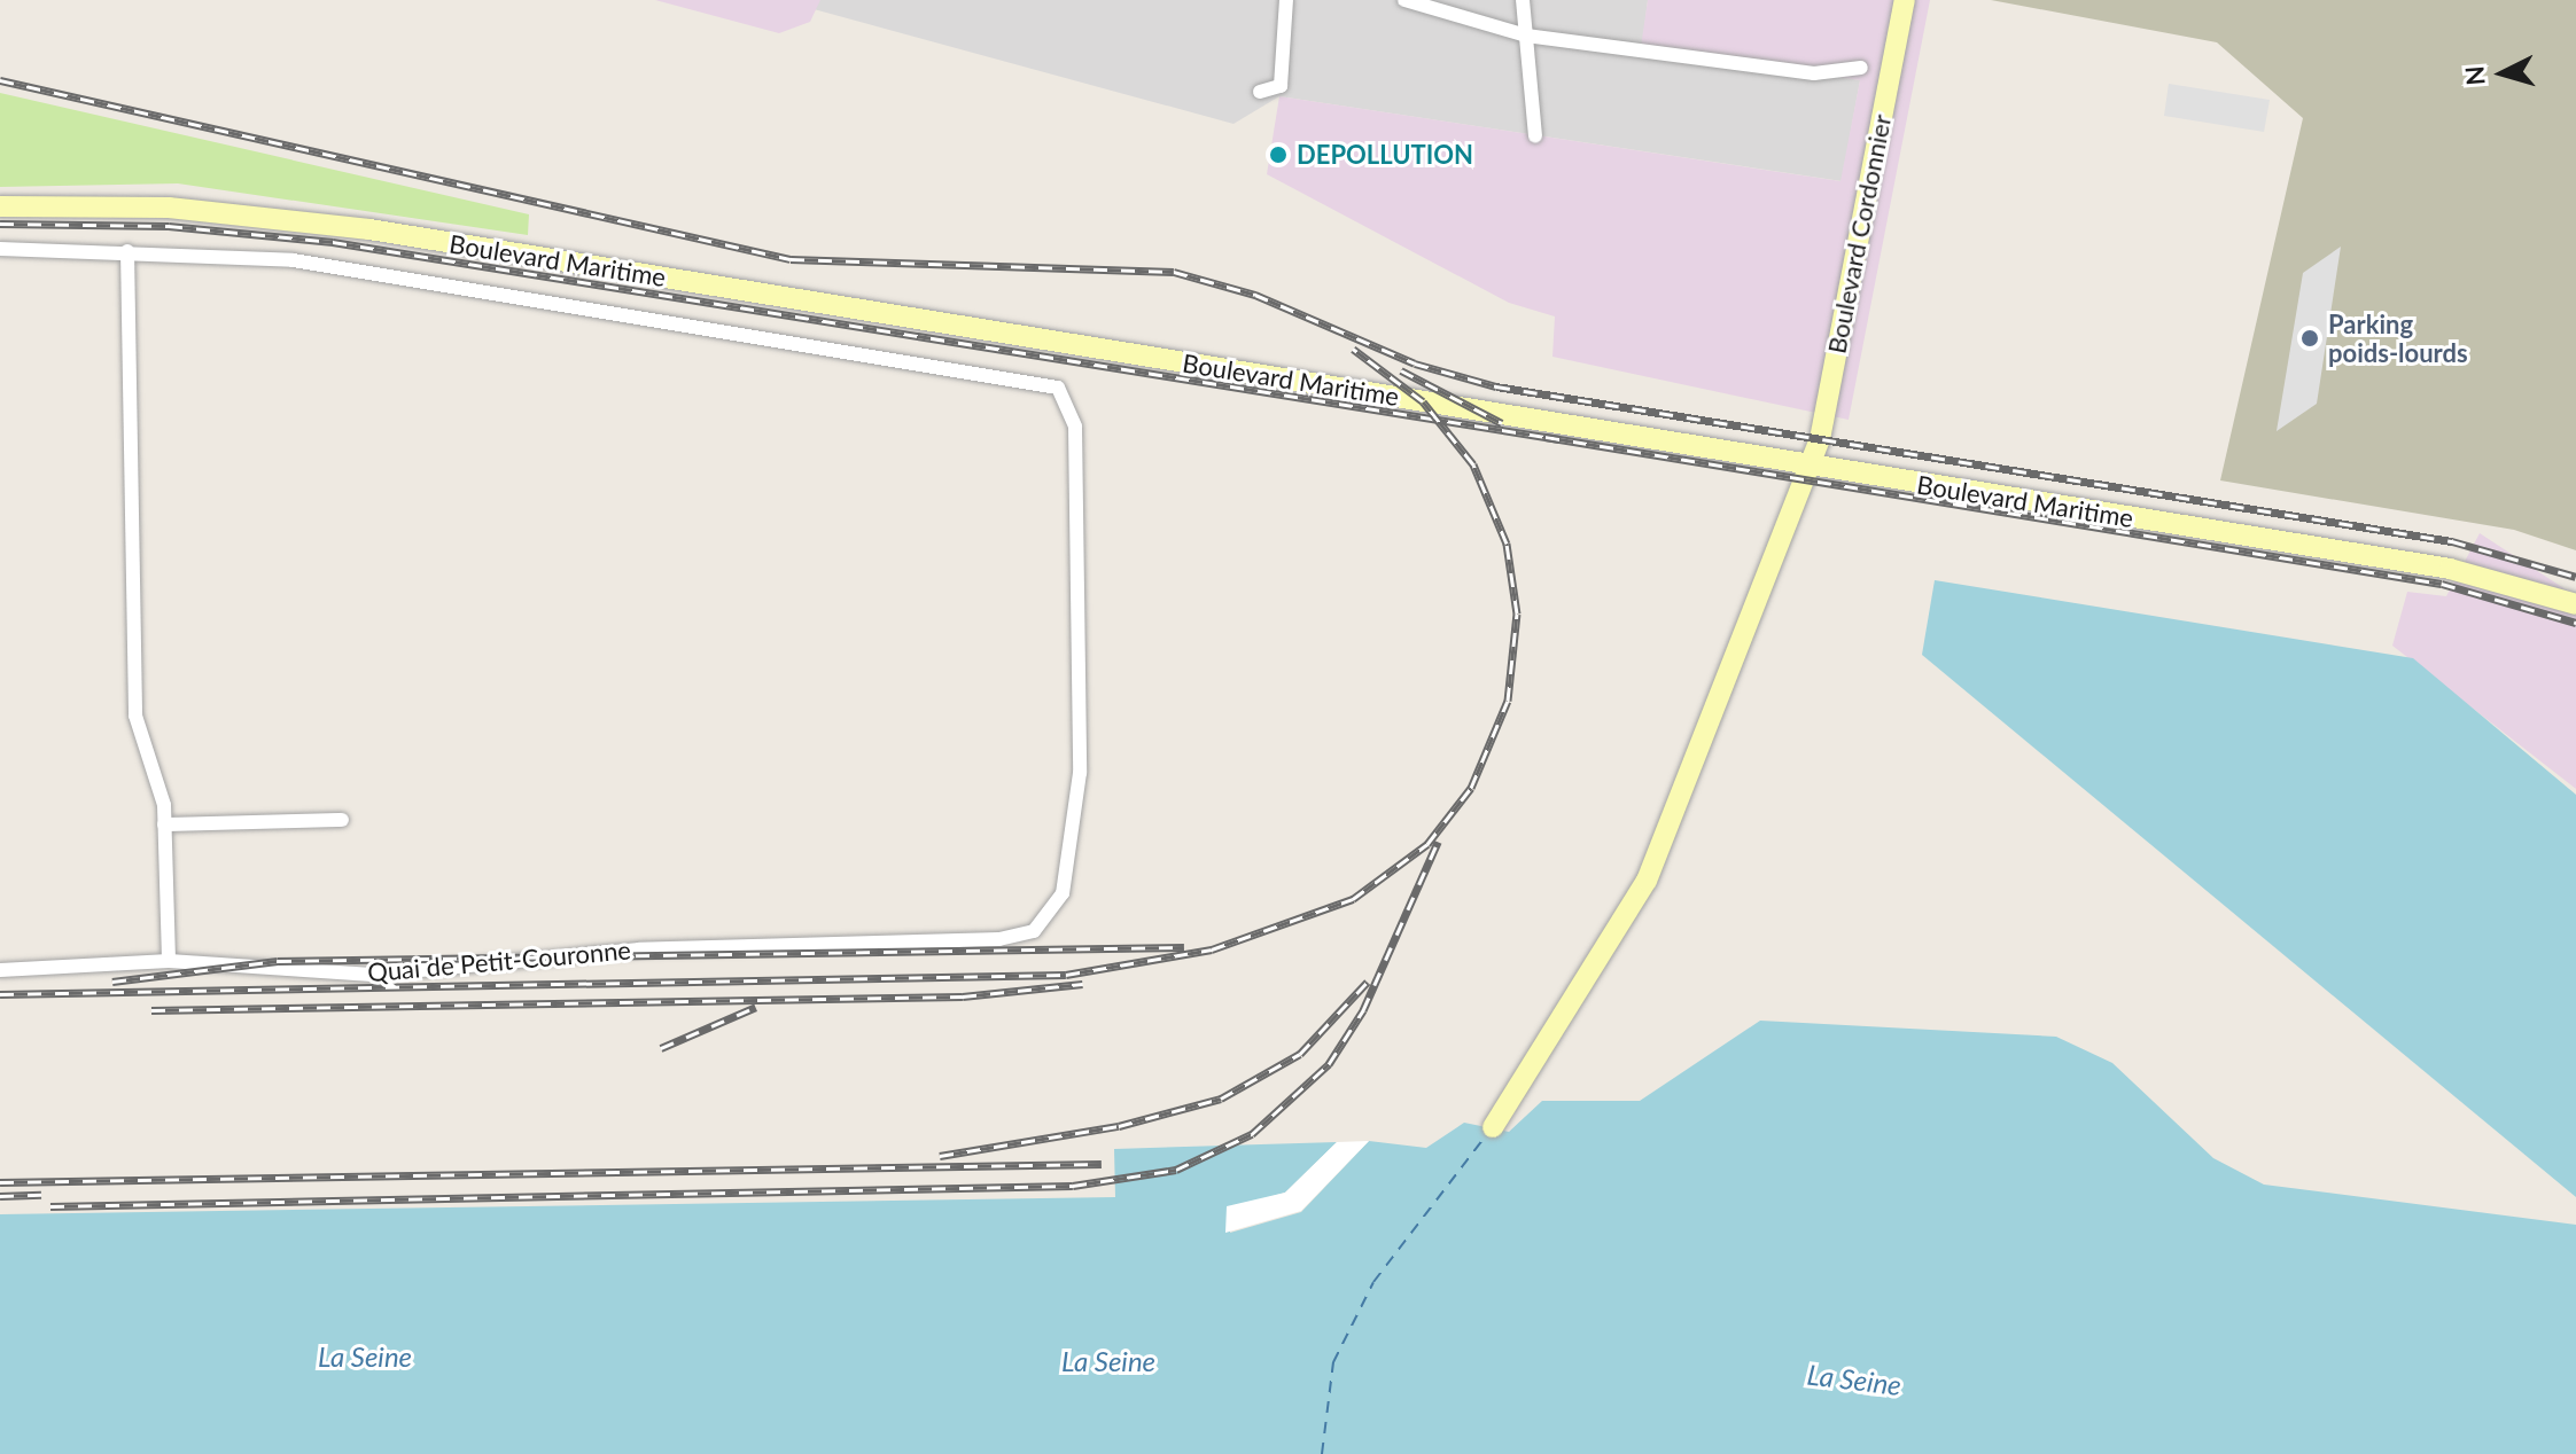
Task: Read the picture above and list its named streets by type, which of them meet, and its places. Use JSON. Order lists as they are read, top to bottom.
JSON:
{
  "streets": {
    "street": ["Boulevard Cordonnier", "Boulevard Maritime", "Quai de Petit-Couronne"]
  },
  "crossings": [
    ["Boulevard Cordonnier", "Boulevard Maritime"]
  ],
  "water": ["La Seine"],
  "places": ["DEPOLLUTION", "Parking poids-lourds"],
  "north": "left"
}
